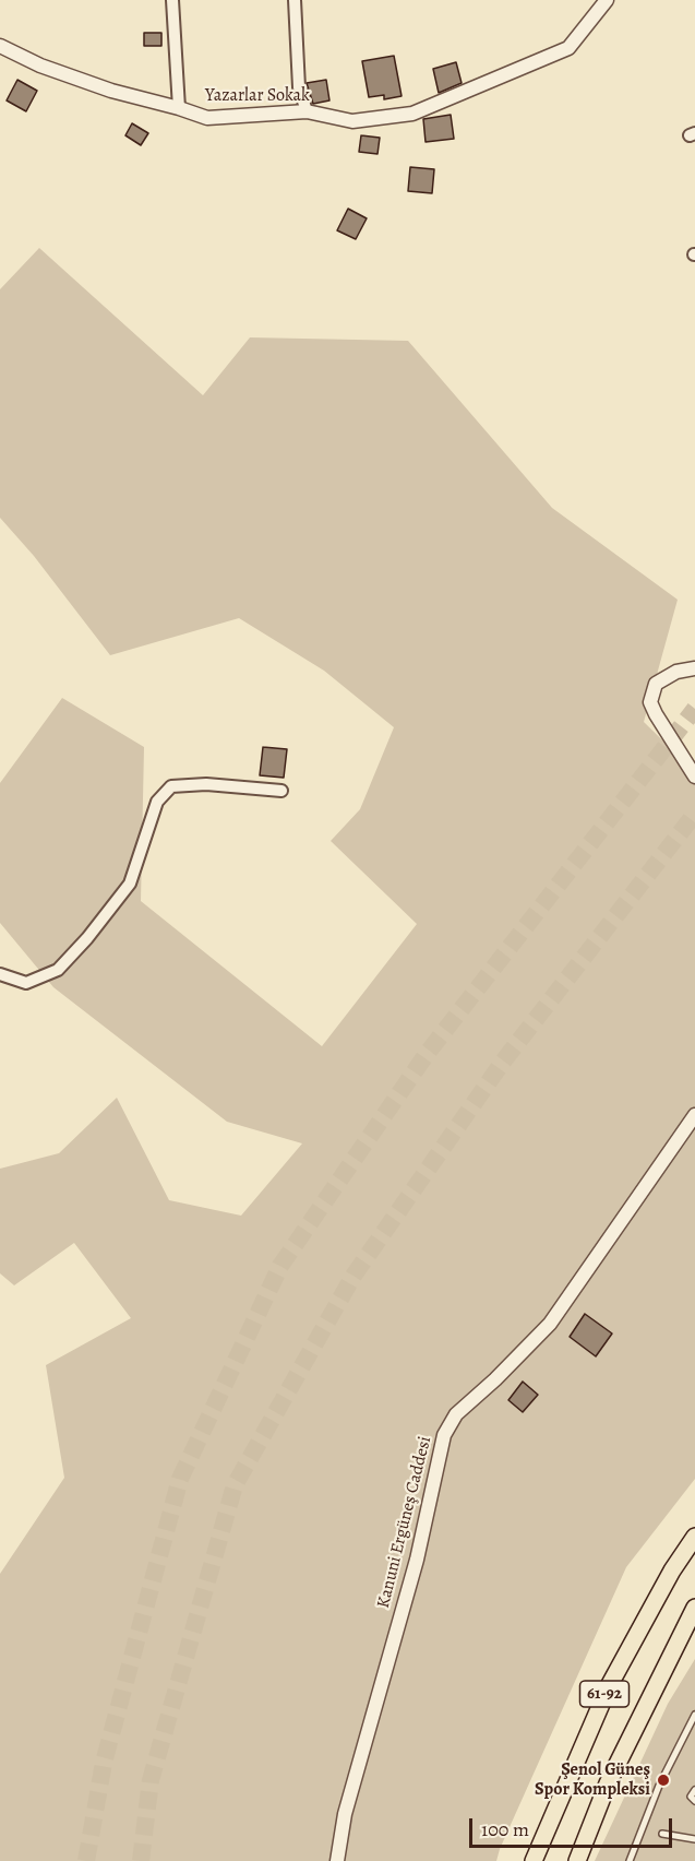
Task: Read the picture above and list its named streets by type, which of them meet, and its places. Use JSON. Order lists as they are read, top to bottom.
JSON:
{
  "streets": {
    "main road": ["61-92"],
    "street": ["Yazarlar Sokak", "Kanuni Ergüneş Caddesi"]
  },
  "places": ["Şenol Güneş Spor Kompleksi"],
  "scale_bar": "100 m"
}
